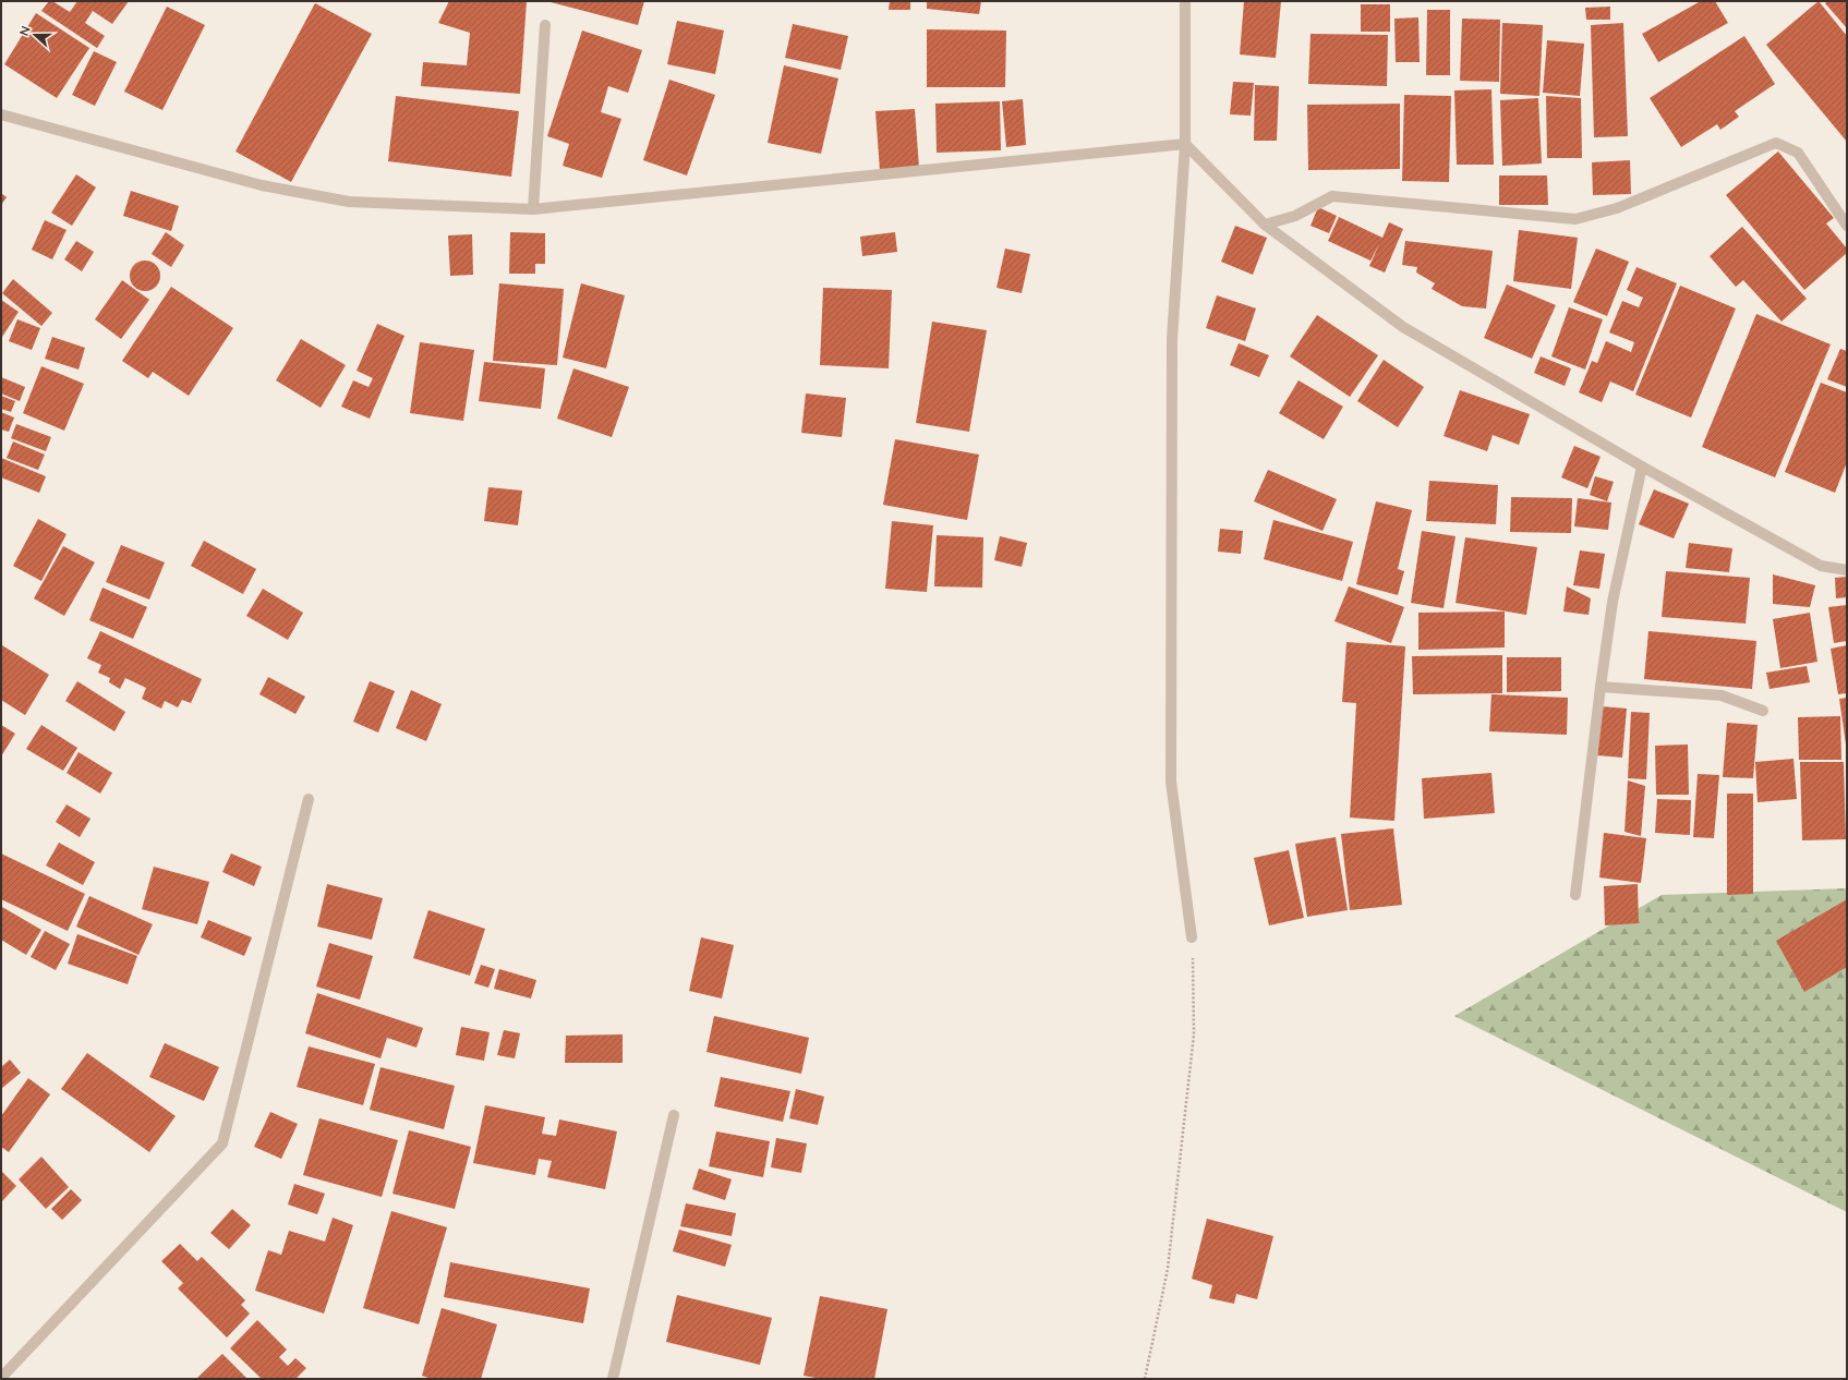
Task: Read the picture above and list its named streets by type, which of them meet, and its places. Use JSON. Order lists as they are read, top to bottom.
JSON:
{
  "north": "left"
}
